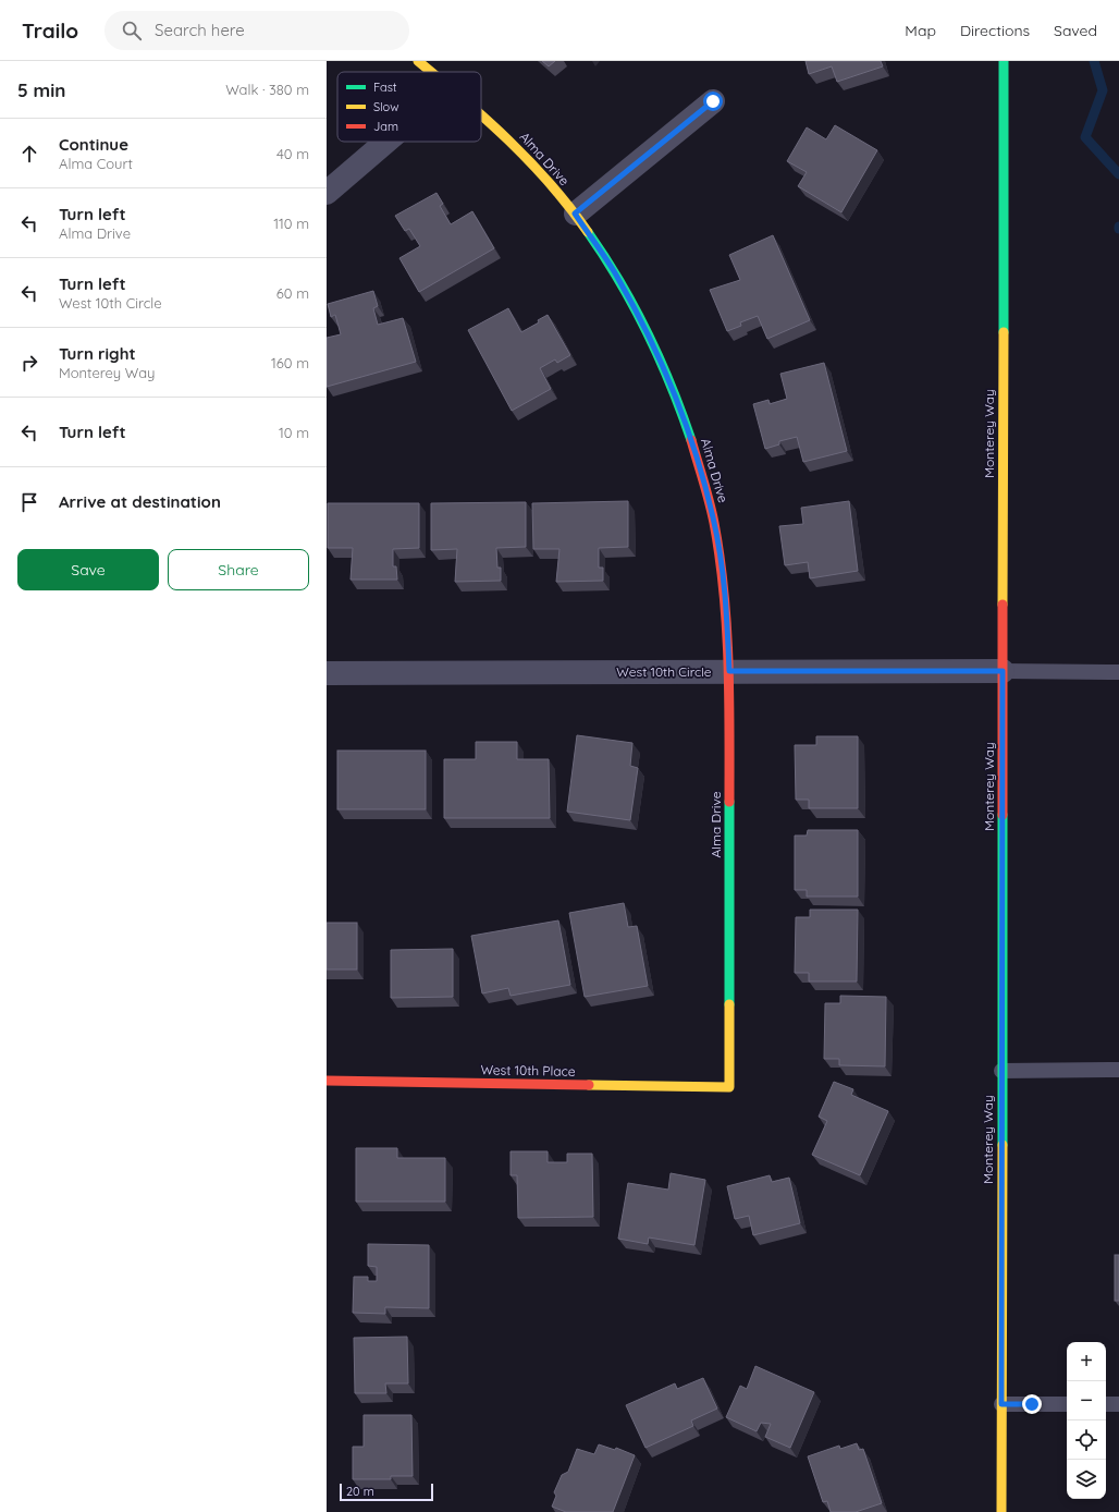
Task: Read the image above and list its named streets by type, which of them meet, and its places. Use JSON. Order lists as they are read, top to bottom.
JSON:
{
  "streets": {
    "street": [
      "Alma Drive",
      "Monterey Way",
      "West 10th Circle",
      "West 10th Place"
    ]
  },
  "crossings": [
    ["Alma Drive", "West 10th Circle"],
    ["Alma Drive", "West 10th Place"],
    ["Monterey Way", "West 10th Circle"]
  ],
  "legend": ["Fast", "Slow", "Jam"],
  "scale_bar": "20 m",
  "page": {
    "header": "Trailo",
    "search": "Search here",
    "nav": ["Map", "Directions", "Saved"],
    "heading": ["5 min", "Walk · 380 m"],
    "list": [
      ["Continue", "Alma Court", "40 m"],
      ["Turn left", "Alma Drive", "110 m"],
      ["Turn left", "West 10th Circle", "60 m"],
      ["Turn right", "Monterey Way", "160 m"],
      ["Turn left", "10 m"],
      "Arrive at destination"
    ],
    "buttons": ["Save", "Share"],
    "map_buttons": ["+", "−"],
    "scale": "20 m"
  }
}
